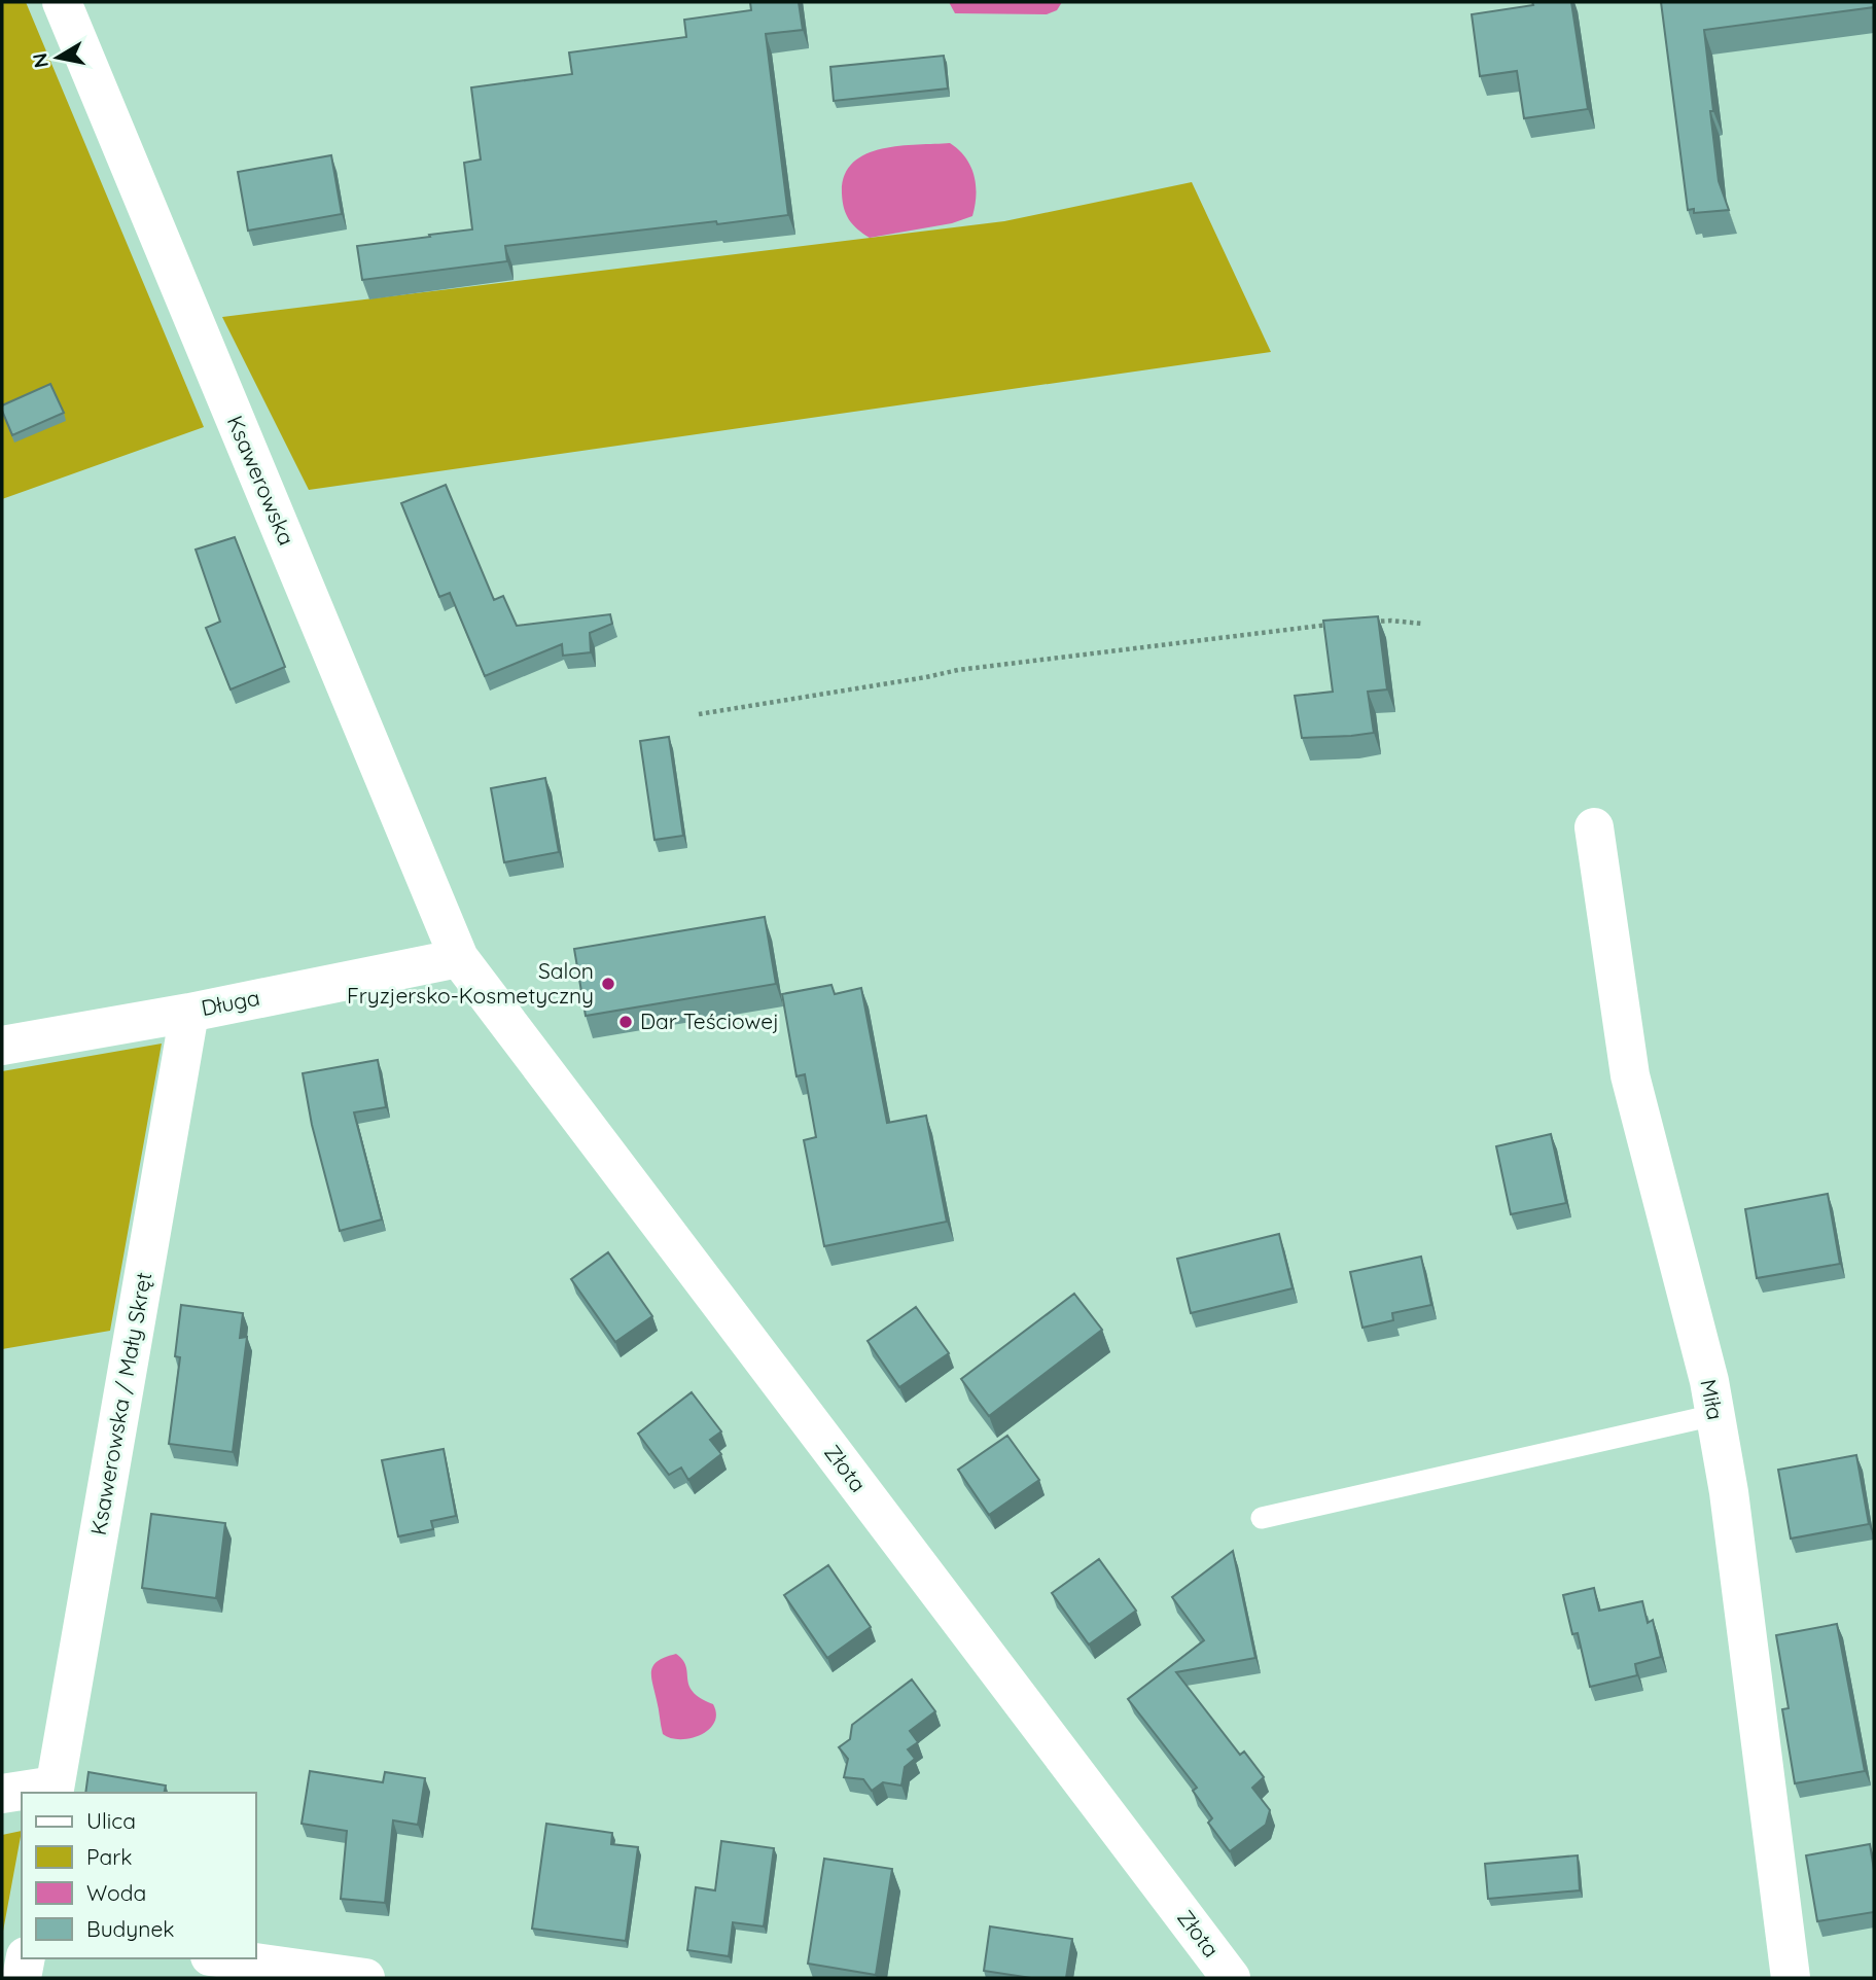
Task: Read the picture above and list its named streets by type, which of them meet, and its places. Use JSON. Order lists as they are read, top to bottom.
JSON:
{
  "streets": {
    "street": [
      "Ksawerowska",
      "Długa",
      "Miła",
      "Ksawerowska / Mały Skręt",
      "Złota"
    ]
  },
  "crossings": [
    ["Ksawerowska", "Długa"],
    ["Ksawerowska", "Złota"],
    ["Długa", "Ksawerowska / Mały Skręt"],
    ["Długa", "Złota"]
  ],
  "places": ["Salon Fryzjersko-Kosmetyczny", "Dar Teściowej"],
  "legend": [
    "Ulica",
    "Park",
    "Woda",
    "Budynek"
  ],
  "north": "left"
}
